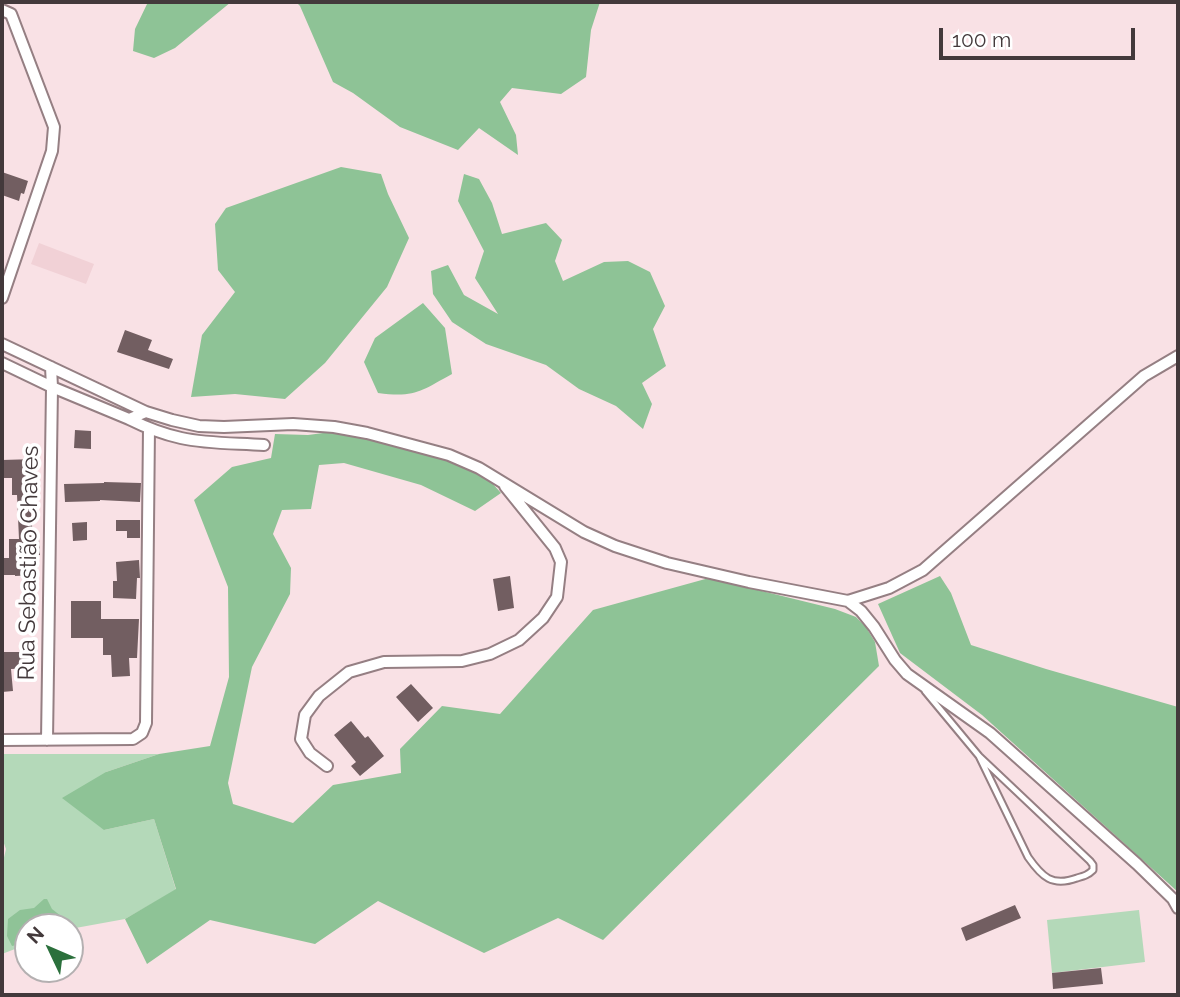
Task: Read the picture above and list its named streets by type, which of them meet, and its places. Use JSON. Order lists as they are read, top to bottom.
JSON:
{
  "streets": {
    "street": ["Rua Sebastião Chaves"]
  },
  "scale_bar": "100 m",
  "north": "top left"
}
